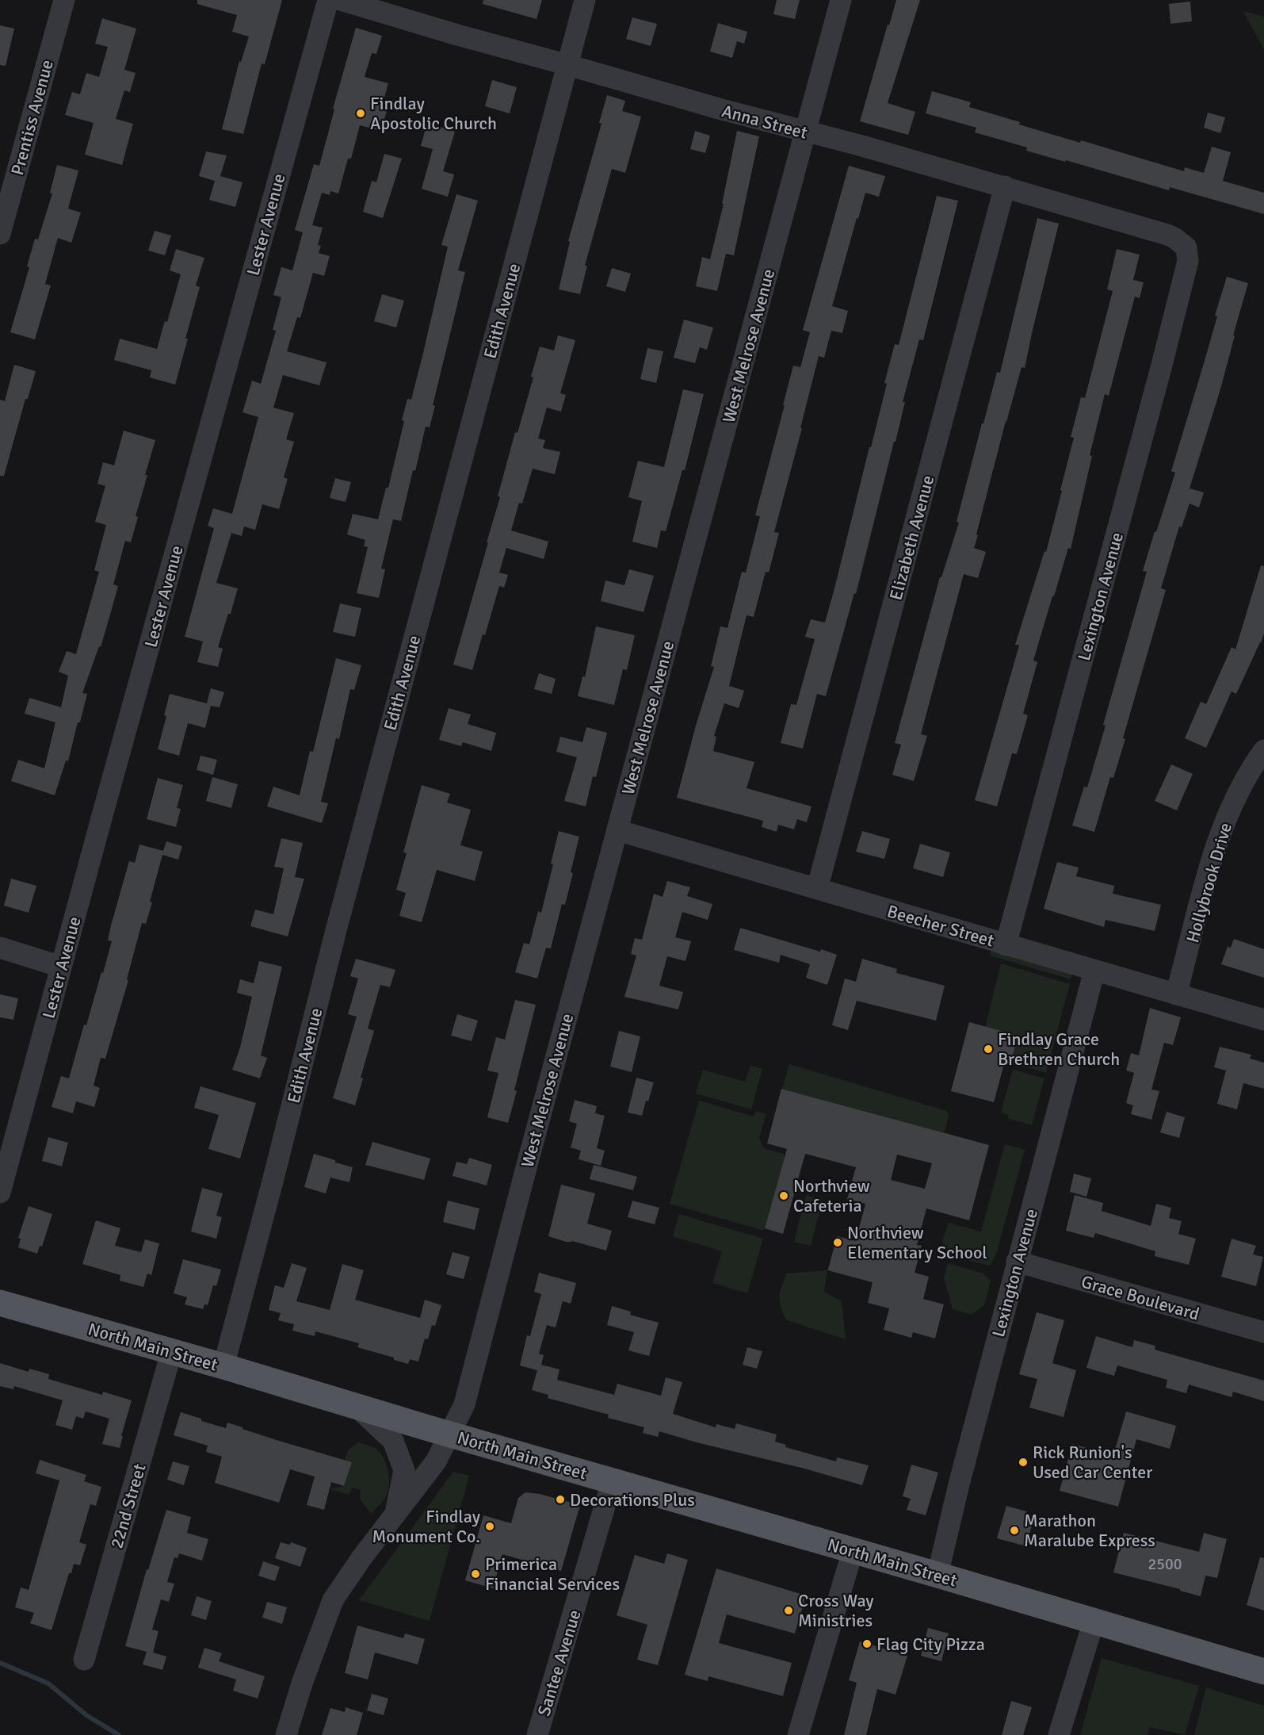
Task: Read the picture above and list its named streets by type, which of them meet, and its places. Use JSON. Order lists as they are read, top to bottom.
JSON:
{
  "streets": {
    "main road": ["North Main Street"],
    "street": [
      "Prentiss Avenue",
      "Anna Street",
      "Lester Avenue",
      "Edith Avenue",
      "West Melrose Avenue",
      "Elizabeth Avenue",
      "Lexington Avenue",
      "Hollybrook Drive",
      "Beecher Street",
      "Grace Boulevard",
      "22nd Street",
      "Santee Avenue"
    ]
  },
  "crossings": [
    ["Anna Street", "Edith Avenue"],
    ["Anna Street", "West Melrose Avenue"],
    ["Anna Street", "Elizabeth Avenue"],
    ["Anna Street", "Lexington Avenue"],
    ["Edith Avenue", "North Main Street"],
    ["West Melrose Avenue", "Beecher Street"],
    ["West Melrose Avenue", "North Main Street"],
    ["Elizabeth Avenue", "Beecher Street"],
    ["Lexington Avenue", "Beecher Street"],
    ["Lexington Avenue", "Grace Boulevard"],
    ["Lexington Avenue", "North Main Street"],
    ["Hollybrook Drive", "Beecher Street"],
    ["North Main Street", "22nd Street"],
    ["North Main Street", "Santee Avenue"]
  ],
  "places": [
    "Findlay Apostolic Church",
    "Findlay Grace Brethren Church",
    "Northview Cafeteria",
    "Northview Elementary School",
    "Rick Runion's Used Car Center",
    "Decorations Plus",
    "Findlay Monument Co.",
    "Marathon Maralube Express",
    "Primerica Financial Services",
    "Cross Way Ministries",
    "Flag City Pizza"
  ],
  "house_numbers": ["2500"]
}
